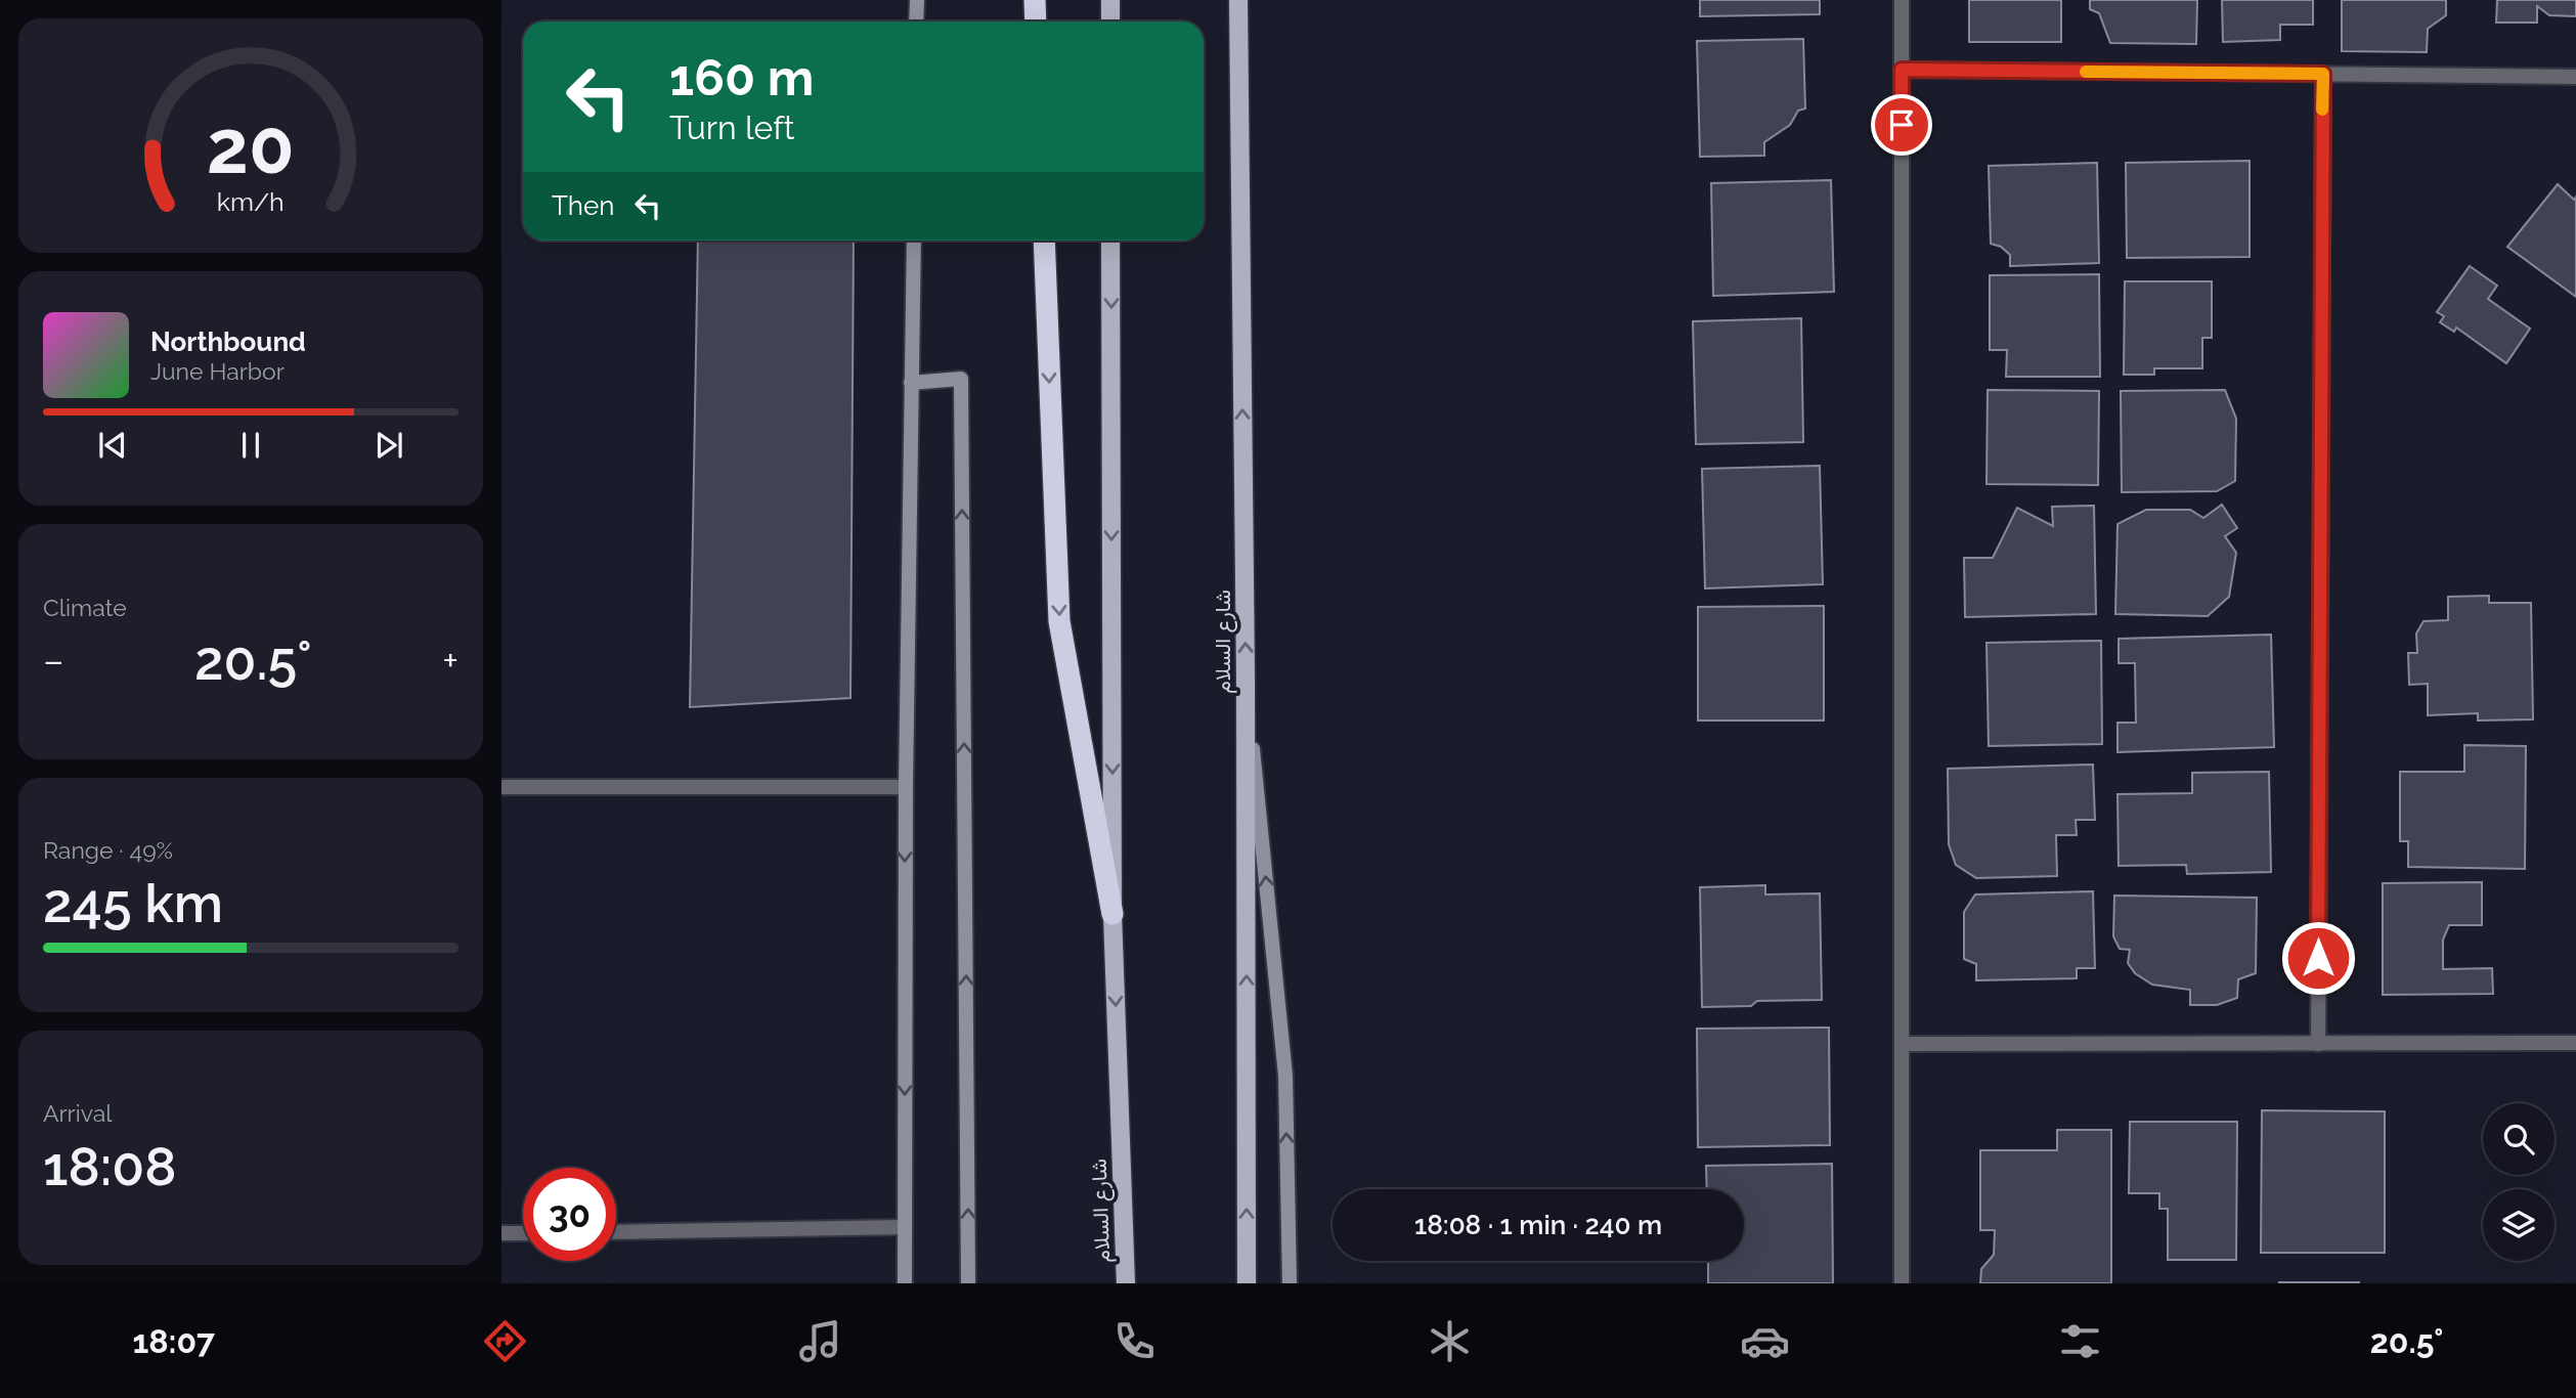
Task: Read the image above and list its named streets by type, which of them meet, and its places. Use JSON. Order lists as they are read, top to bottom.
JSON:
{
  "streets": {
    "main road": ["شارع السلام"]
  },
  "page": {
    "turn": ["160 m", "Turn left"],
    "then": "Then",
    "song": ["Northbound", "June Harbor"],
    "tile": [
      "Climate",
      ["Range · 49%", "245 km"],
      ["Arrival", "18:08"]
    ],
    "heat": ["−", "20.5°", "+"],
    "limit": "30",
    "trip": "18:08 · 1 min · 240 m",
    "tabs": ["18:07", "20.5°"],
    "gauge": ["20", "km/h"]
  }
}
